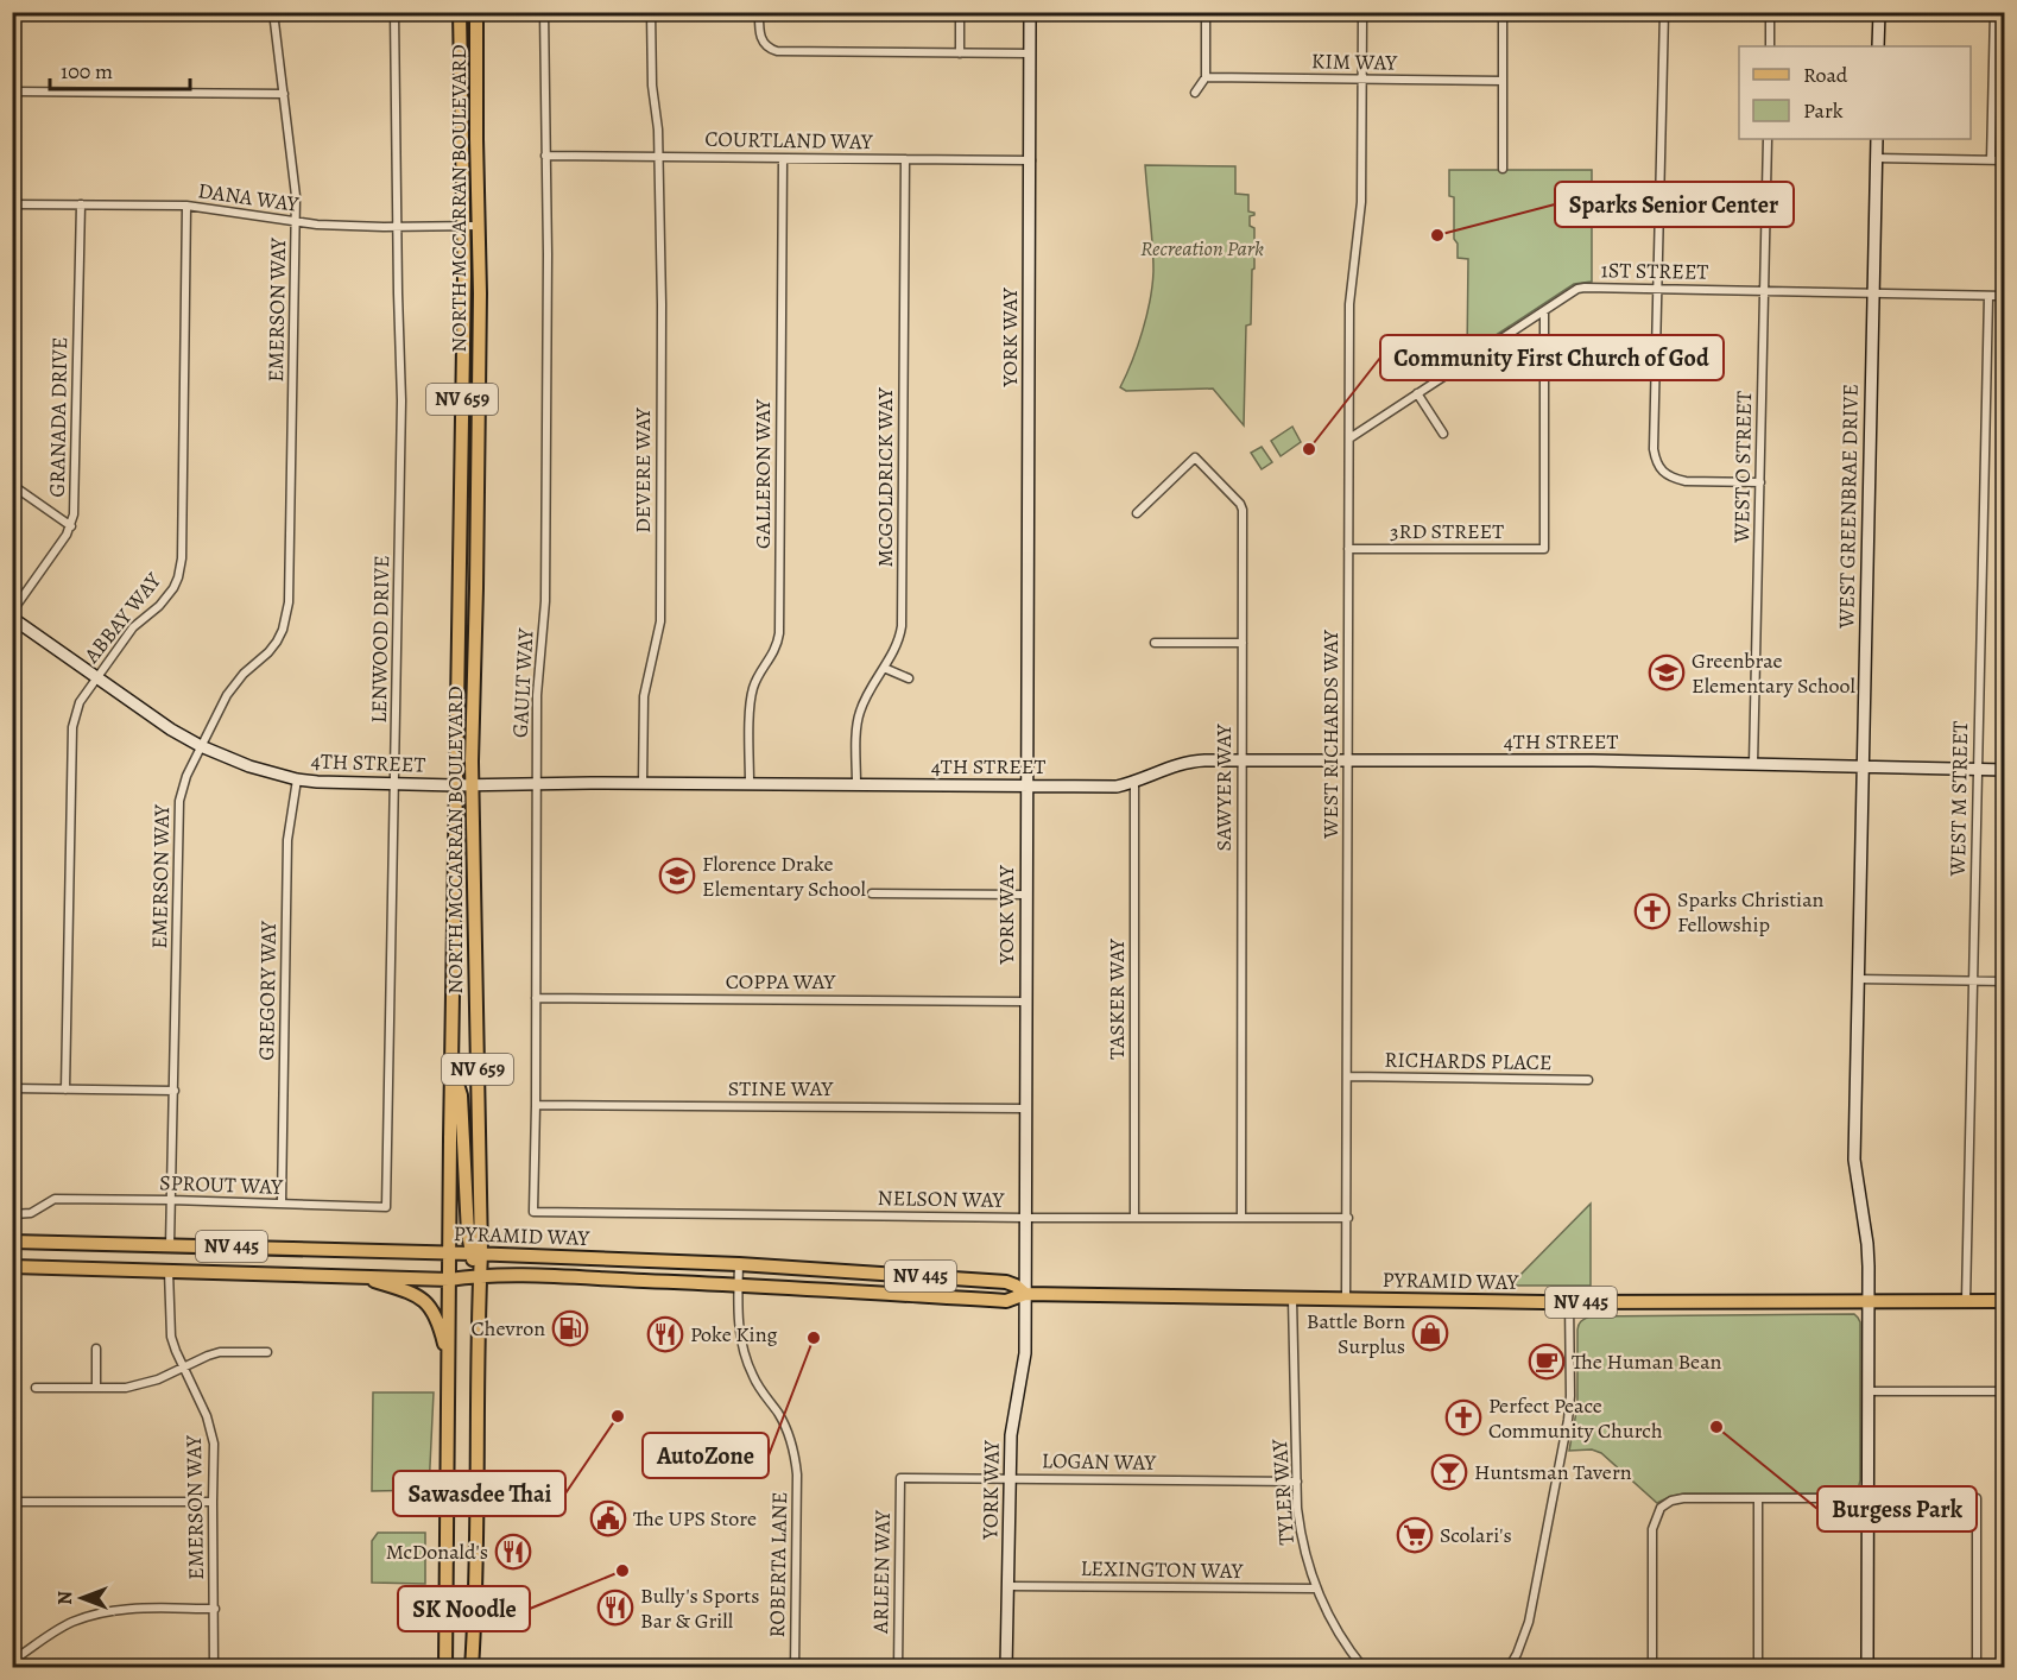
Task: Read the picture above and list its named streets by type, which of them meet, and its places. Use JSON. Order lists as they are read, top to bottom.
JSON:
{
  "streets": {
    "main road": [
      "NORTH MCCARRAN BOULEVARD",
      "NV 659",
      "PYRAMID WAY",
      "NV 445"
    ],
    "street": [
      "KIM WAY",
      "COURTLAND WAY",
      "DANA WAY",
      "1ST STREET",
      "EMERSON WAY",
      "YORK WAY",
      "GRANADA DRIVE",
      "WEST O STREET",
      "DEVERE WAY",
      "GALLERON WAY",
      "MCGOLDRICK WAY",
      "WEST GREENBRAE DRIVE",
      "3RD STREET",
      "ABBAY WAY",
      "LENWOOD DRIVE",
      "GAULT WAY",
      "WEST RICHARDS WAY",
      "4TH STREET",
      "SAWYER WAY",
      "WEST M STREET",
      "COPPA WAY",
      "GREGORY WAY",
      "TASKER WAY",
      "RICHARDS PLACE",
      "STINE WAY",
      "SPROUT WAY",
      "NELSON WAY",
      "LOGAN WAY",
      "TYLER WAY",
      "ROBERTA LANE",
      "LEXINGTON WAY",
      "ARLEEN WAY"
    ]
  },
  "crossings": [
    ["KIM WAY", "WEST RICHARDS WAY"],
    ["COURTLAND WAY", "YORK WAY"],
    ["COURTLAND WAY", "DEVERE WAY"],
    ["COURTLAND WAY", "GALLERON WAY"],
    ["COURTLAND WAY", "MCGOLDRICK WAY"],
    ["COURTLAND WAY", "GAULT WAY"],
    ["DANA WAY", "NORTH MCCARRAN BOULEVARD"],
    ["DANA WAY", "EMERSON WAY"],
    ["DANA WAY", "GRANADA DRIVE"],
    ["DANA WAY", "ABBAY WAY"],
    ["DANA WAY", "LENWOOD DRIVE"],
    ["NORTH MCCARRAN BOULEVARD", "4TH STREET"],
    ["NORTH MCCARRAN BOULEVARD", "PYRAMID WAY"],
    ["1ST STREET", "WEST O STREET"],
    ["1ST STREET", "WEST GREENBRAE DRIVE"],
    ["1ST STREET", "3RD STREET"],
    ["1ST STREET", "WEST RICHARDS WAY"],
    ["1ST STREET", "WEST M STREET"],
    ["EMERSON WAY", "4TH STREET"],
    ["EMERSON WAY", "SPROUT WAY"],
    ["EMERSON WAY", "PYRAMID WAY"],
    ["YORK WAY", "4TH STREET"],
    ["YORK WAY", "COPPA WAY"],
    ["YORK WAY", "STINE WAY"],
    ["YORK WAY", "NELSON WAY"],
    ["YORK WAY", "PYRAMID WAY"],
    ["YORK WAY", "LOGAN WAY"],
    ["YORK WAY", "LEXINGTON WAY"],
    ["WEST O STREET", "4TH STREET"],
    ["DEVERE WAY", "4TH STREET"],
    ["GALLERON WAY", "4TH STREET"],
    ["MCGOLDRICK WAY", "4TH STREET"],
    ["WEST GREENBRAE DRIVE", "4TH STREET"],
    ["WEST GREENBRAE DRIVE", "PYRAMID WAY"],
    ["3RD STREET", "WEST RICHARDS WAY"],
    ["ABBAY WAY", "4TH STREET"],
    ["LENWOOD DRIVE", "4TH STREET"],
    ["LENWOOD DRIVE", "SPROUT WAY"],
    ["GAULT WAY", "4TH STREET"],
    ["GAULT WAY", "COPPA WAY"],
    ["GAULT WAY", "STINE WAY"],
    ["GAULT WAY", "NELSON WAY"],
    ["WEST RICHARDS WAY", "4TH STREET"],
    ["WEST RICHARDS WAY", "RICHARDS PLACE"],
    ["WEST RICHARDS WAY", "NELSON WAY"],
    ["WEST RICHARDS WAY", "PYRAMID WAY"],
    ["4TH STREET", "SAWYER WAY"],
    ["4TH STREET", "WEST M STREET"],
    ["4TH STREET", "GREGORY WAY"],
    ["4TH STREET", "TASKER WAY"],
    ["SAWYER WAY", "NELSON WAY"],
    ["WEST M STREET", "PYRAMID WAY"],
    ["GREGORY WAY", "SPROUT WAY"],
    ["TASKER WAY", "NELSON WAY"],
    ["PYRAMID WAY", "TYLER WAY"],
    ["PYRAMID WAY", "ROBERTA LANE"],
    ["LOGAN WAY", "TYLER WAY"],
    ["LOGAN WAY", "ARLEEN WAY"],
    ["TYLER WAY", "LEXINGTON WAY"]
  ],
  "parks": ["Recreation Park"],
  "places": {
    "other": [
      "Sparks Senior Center",
      "Community First Church of God",
      "AutoZone",
      "Sawasdee Thai",
      "Burgess Park",
      "SK Noodle"
    ],
    "school or university": ["Greenbrae Elementary School", "Florence Drake Elementary School"],
    "church": ["Sparks Christian Fellowship", "Perfect Peace Community Church"],
    "fuel station": ["Chevron"],
    "shop": ["Battle Born Surplus"],
    "restaurant": ["Poke King", "McDonald's", "Bully's Sports Bar & Grill"],
    "cafe": ["The Human Bean"],
    "bar": ["Huntsman Tavern"],
    "public building": ["The UPS Store"],
    "supermarket": ["Scolari's"]
  },
  "legend": ["Road", "Park"],
  "scale_bar": "100 m",
  "north": "left"
}
